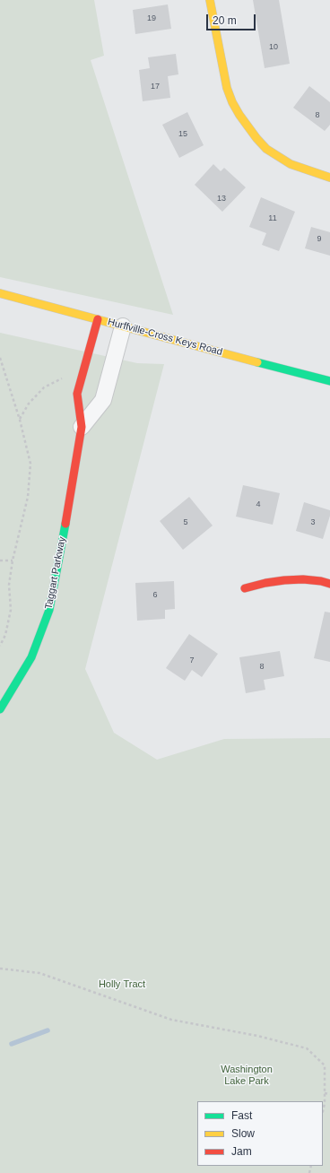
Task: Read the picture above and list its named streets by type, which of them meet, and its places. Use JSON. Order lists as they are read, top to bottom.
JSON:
{
  "streets": {
    "street": ["Hurffville-Cross Keys Road", "Taggart Parkway"]
  },
  "crossings": [
    ["Hurffville-Cross Keys Road", "Taggart Parkway"]
  ],
  "parks": ["Holly Tract", "Washington Lake Park"],
  "house_numbers": [
    "19",
    "10",
    "17",
    "8",
    "15",
    "13",
    "11",
    "9",
    "4",
    "5",
    "3",
    "6",
    "7",
    "8"
  ],
  "legend": ["Fast", "Slow", "Jam"],
  "scale_bar": "20 m"
}
